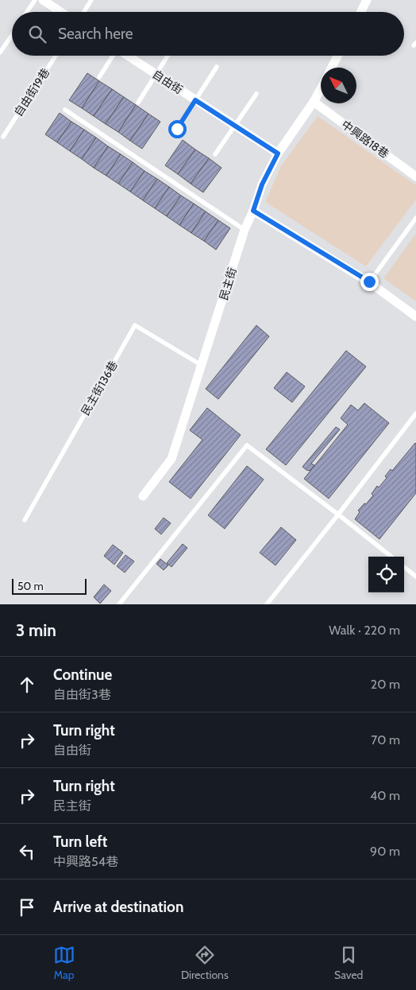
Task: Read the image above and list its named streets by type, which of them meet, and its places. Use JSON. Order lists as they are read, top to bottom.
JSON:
{
  "streets": {
    "street": ["自由街", "中興路18巷", "民主街"],
    "lane": ["自由街19巷", "民主街136巷"]
  },
  "crossings": [
    ["自由街", "民主街"],
    ["中興路18巷", "民主街"],
    ["民主街", "民主街136巷"]
  ],
  "scale_bar": "50 m",
  "north": "top left",
  "page": {
    "search": "Search here",
    "scale": "50 m",
    "heading": ["3 min", "Walk · 220 m"],
    "list": [
      ["Continue", "自由街3巷", "20 m"],
      ["Turn right", "自由街", "70 m"],
      ["Turn right", "民主街", "40 m"],
      ["Turn left", "中興路54巷", "90 m"],
      "Arrive at destination"
    ],
    "nav": ["Map", "Directions", "Saved"]
  }
}
